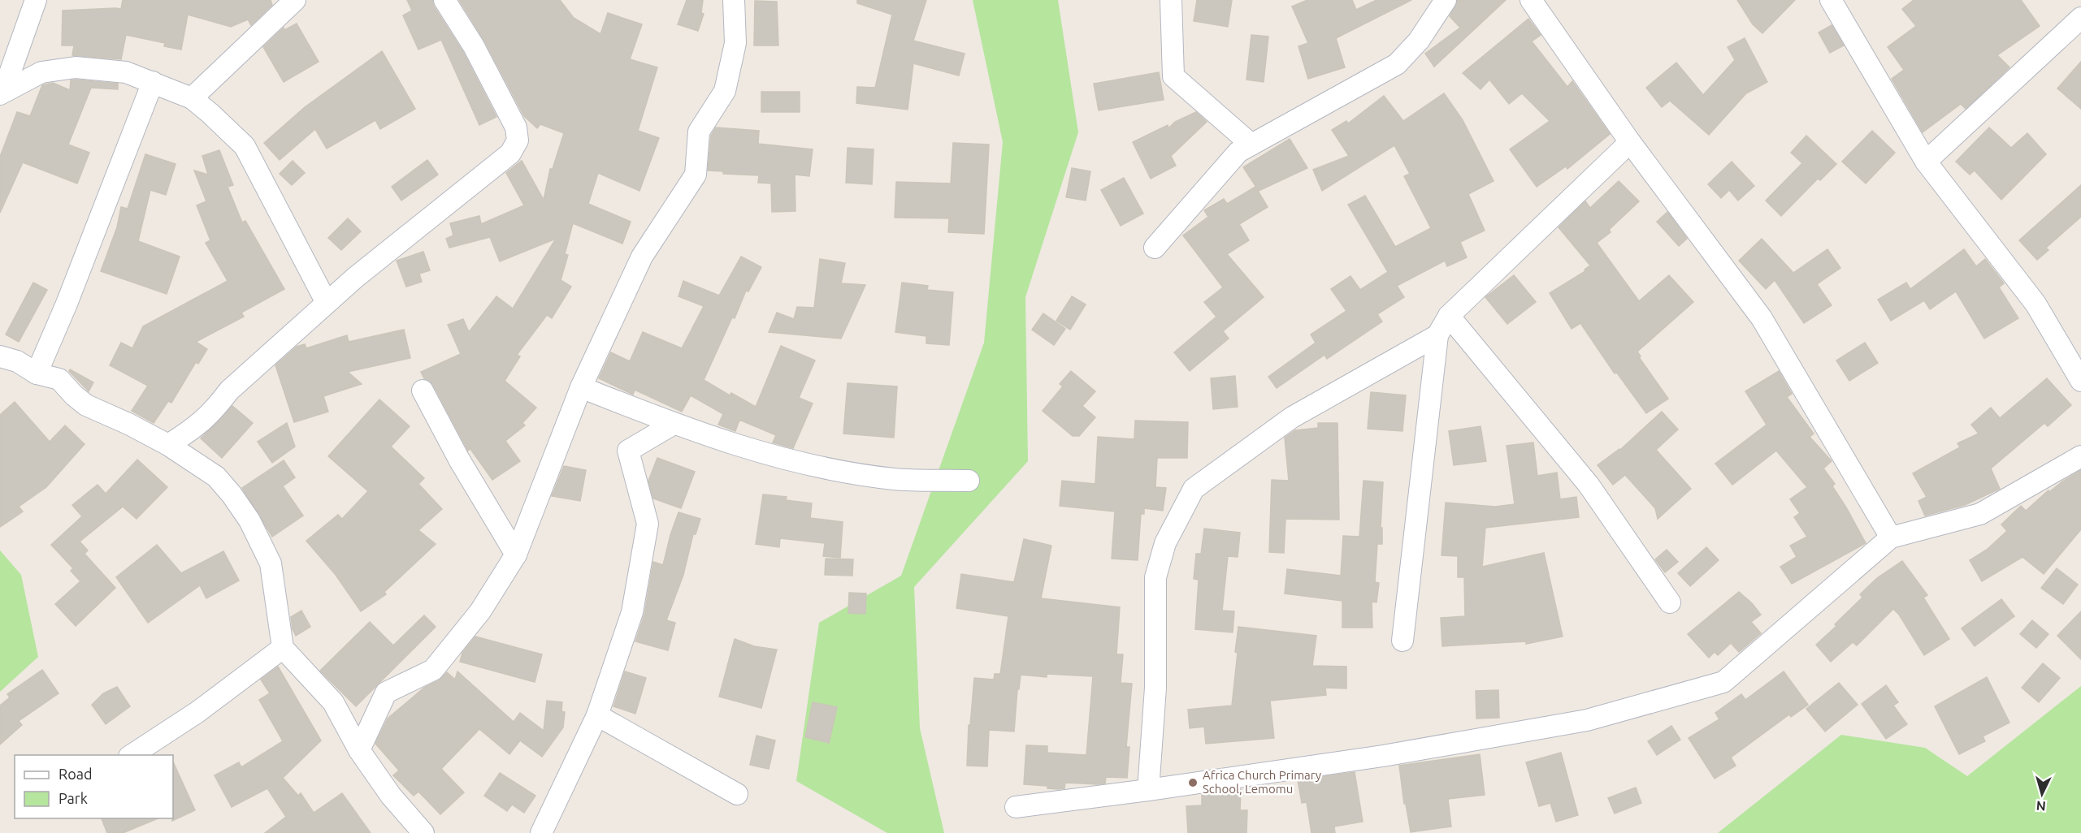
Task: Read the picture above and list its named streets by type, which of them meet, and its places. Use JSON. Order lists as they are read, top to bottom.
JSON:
{
  "places": ["Africa Church Primary School, Lemomu"],
  "legend": ["Road", "Park"],
  "north": "bottom"
}
